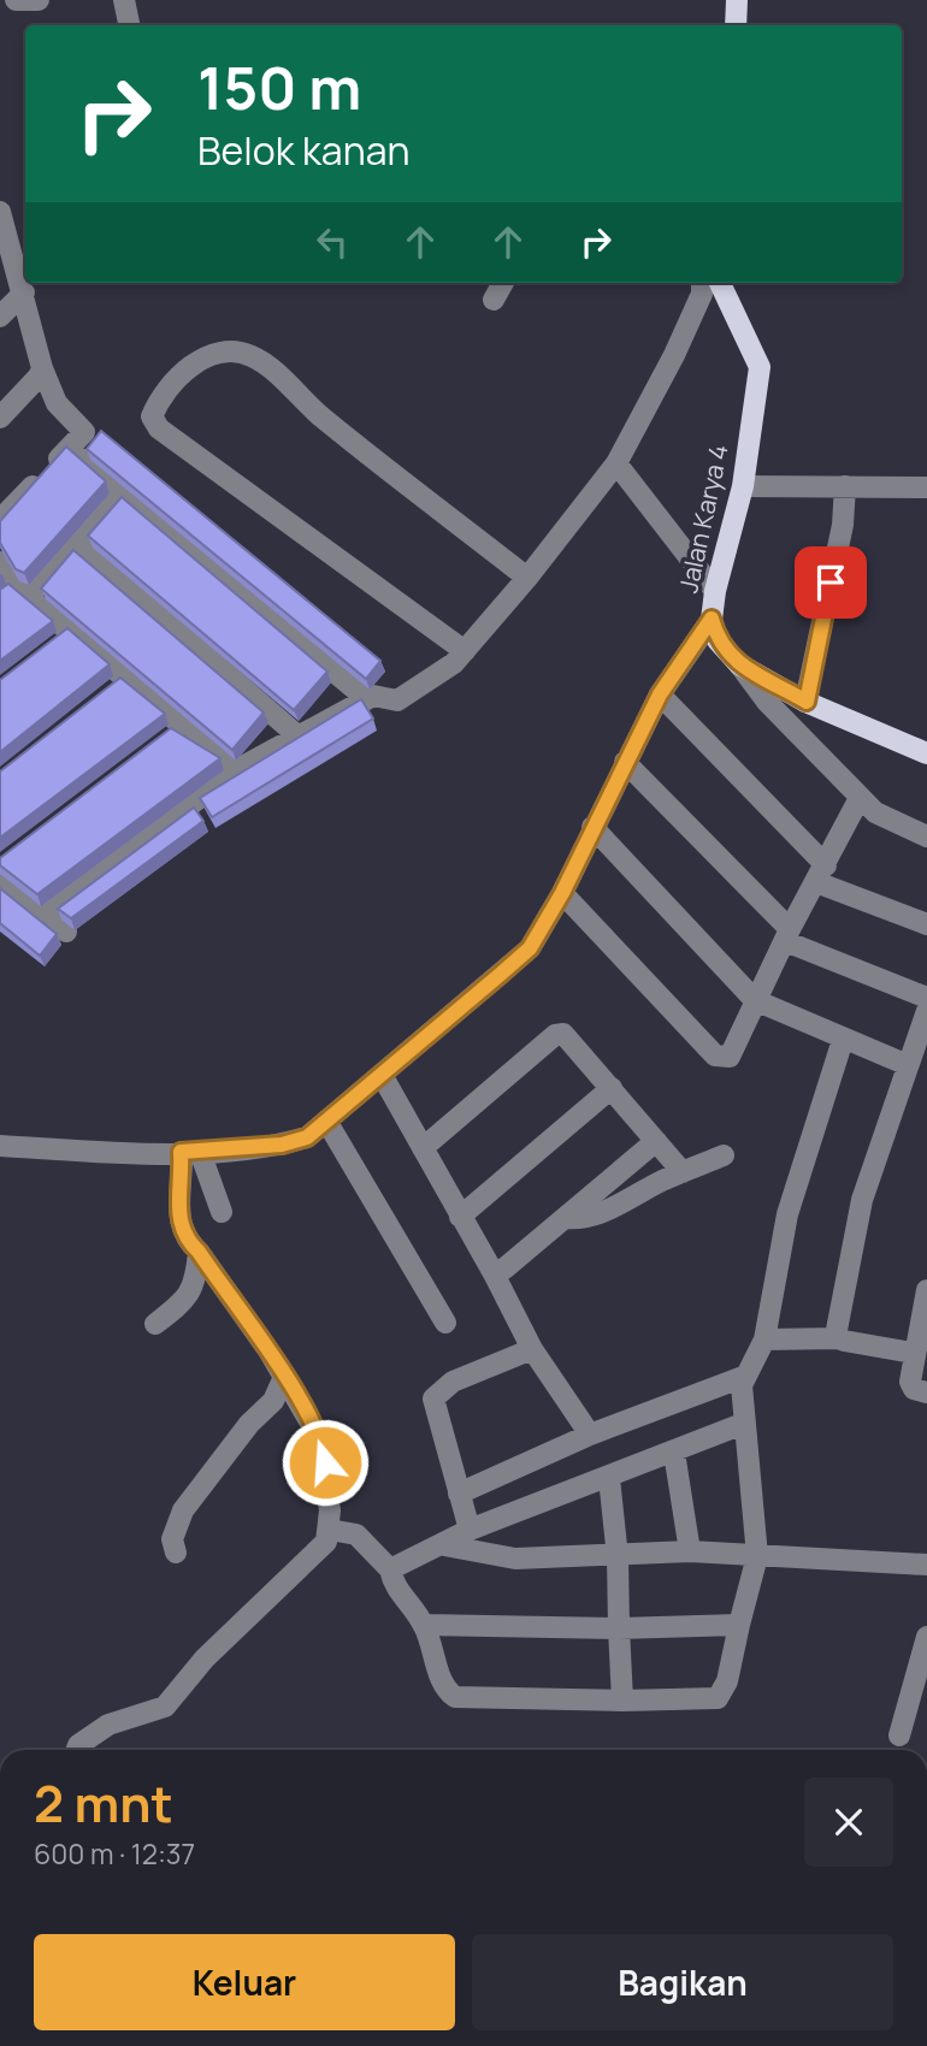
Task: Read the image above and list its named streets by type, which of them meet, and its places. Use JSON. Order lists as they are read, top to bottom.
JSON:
{
  "streets": {
    "main road": ["Jalan Karya 4"]
  },
  "page": {
    "turn": ["150 m", "Belok kanan"],
    "heading": ["2 mnt", "600 m · 12:37"],
    "buttons": ["Keluar", "Bagikan"]
  }
}
